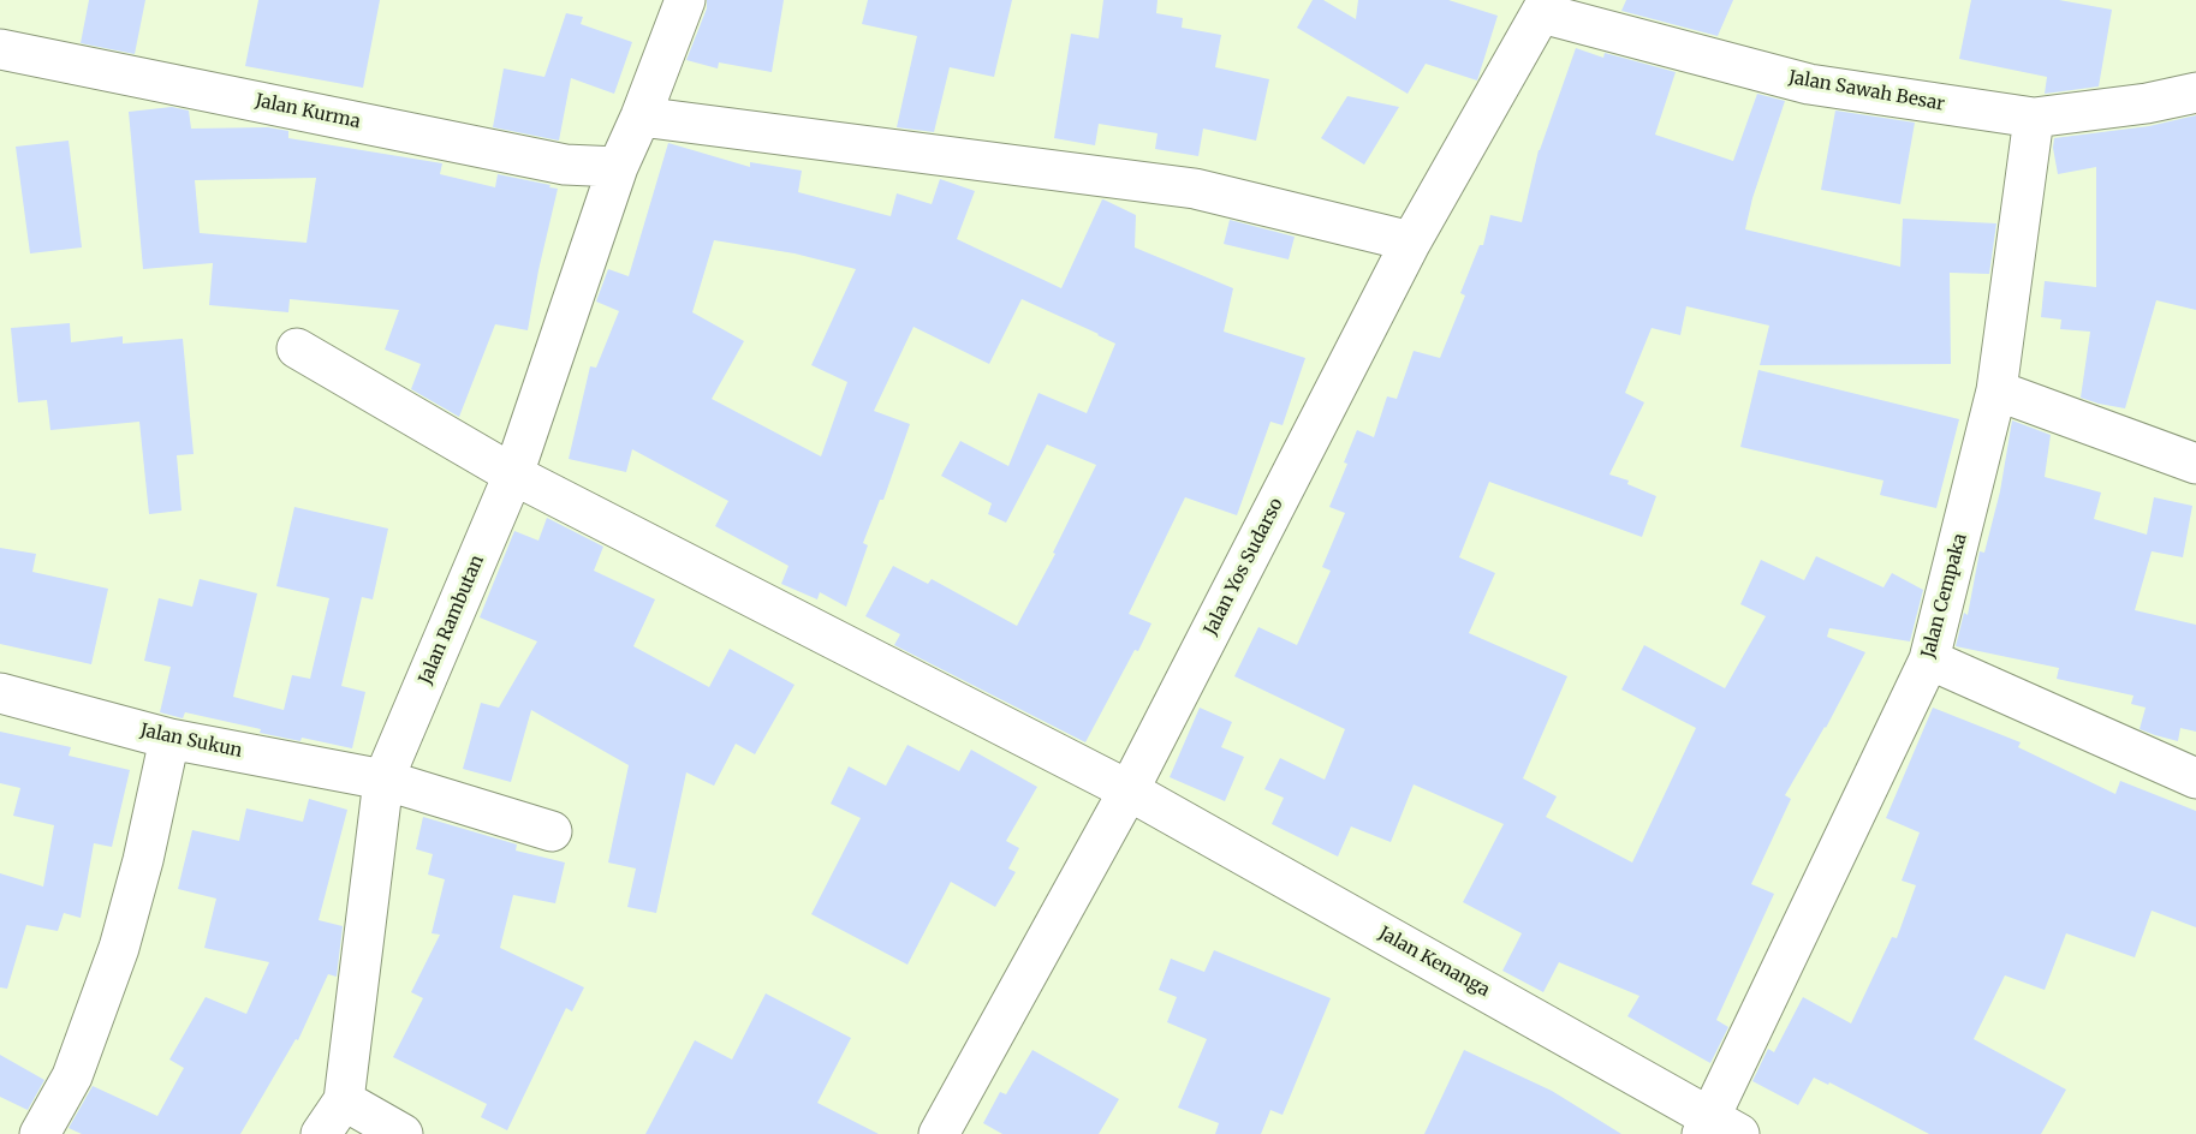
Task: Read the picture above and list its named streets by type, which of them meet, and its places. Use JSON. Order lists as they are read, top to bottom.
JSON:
{
  "streets": {
    "street": [
      "Jalan Sawah Besar",
      "Jalan Kurma",
      "Jalan Yos Sudarso",
      "Jalan Cempaka",
      "Jalan Rambutan",
      "Jalan Sukun",
      "Jalan Kenanga"
    ]
  },
  "crossings": [
    ["Jalan Sawah Besar", "Jalan Yos Sudarso"],
    ["Jalan Sawah Besar", "Jalan Cempaka"],
    ["Jalan Kurma", "Jalan Rambutan"],
    ["Jalan Yos Sudarso", "Jalan Kenanga"],
    ["Jalan Cempaka", "Jalan Kenanga"],
    ["Jalan Rambutan", "Jalan Sukun"],
    ["Jalan Rambutan", "Jalan Kenanga"]
  ]
}
